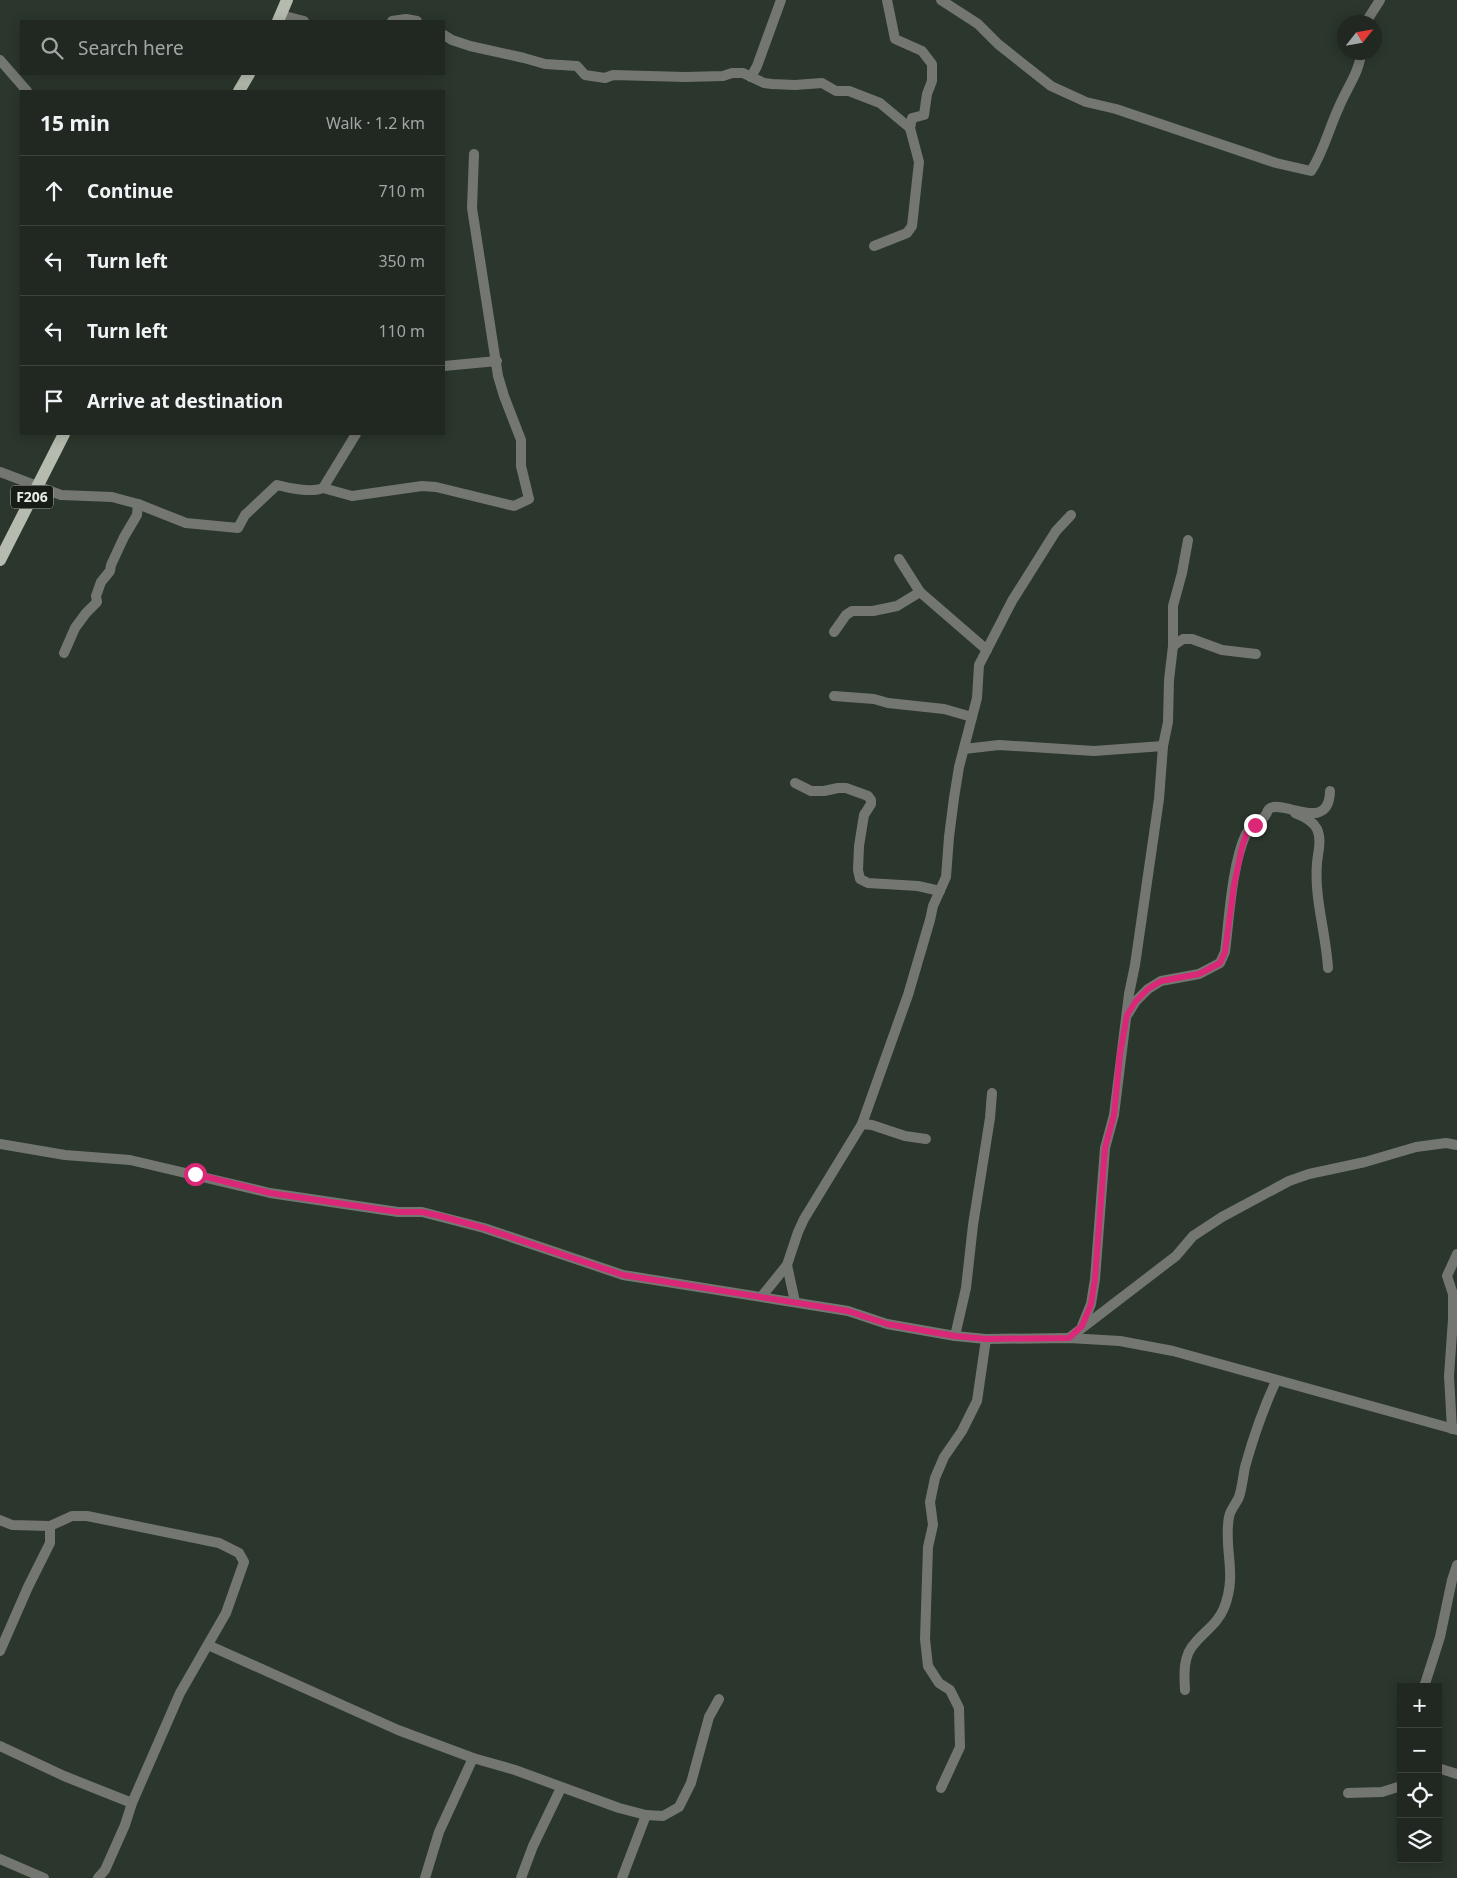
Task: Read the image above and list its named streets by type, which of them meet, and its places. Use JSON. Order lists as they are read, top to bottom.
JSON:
{
  "streets": {
    "main road": ["F206"]
  },
  "north": "top right",
  "page": {
    "search": "Search here",
    "heading": ["15 min", "Walk · 1.2 km"],
    "list": [
      ["Continue", "710 m"],
      ["Turn left", "350 m"],
      ["Turn left", "110 m"],
      "Arrive at destination"
    ],
    "map_buttons": ["+", "−"]
  }
}
